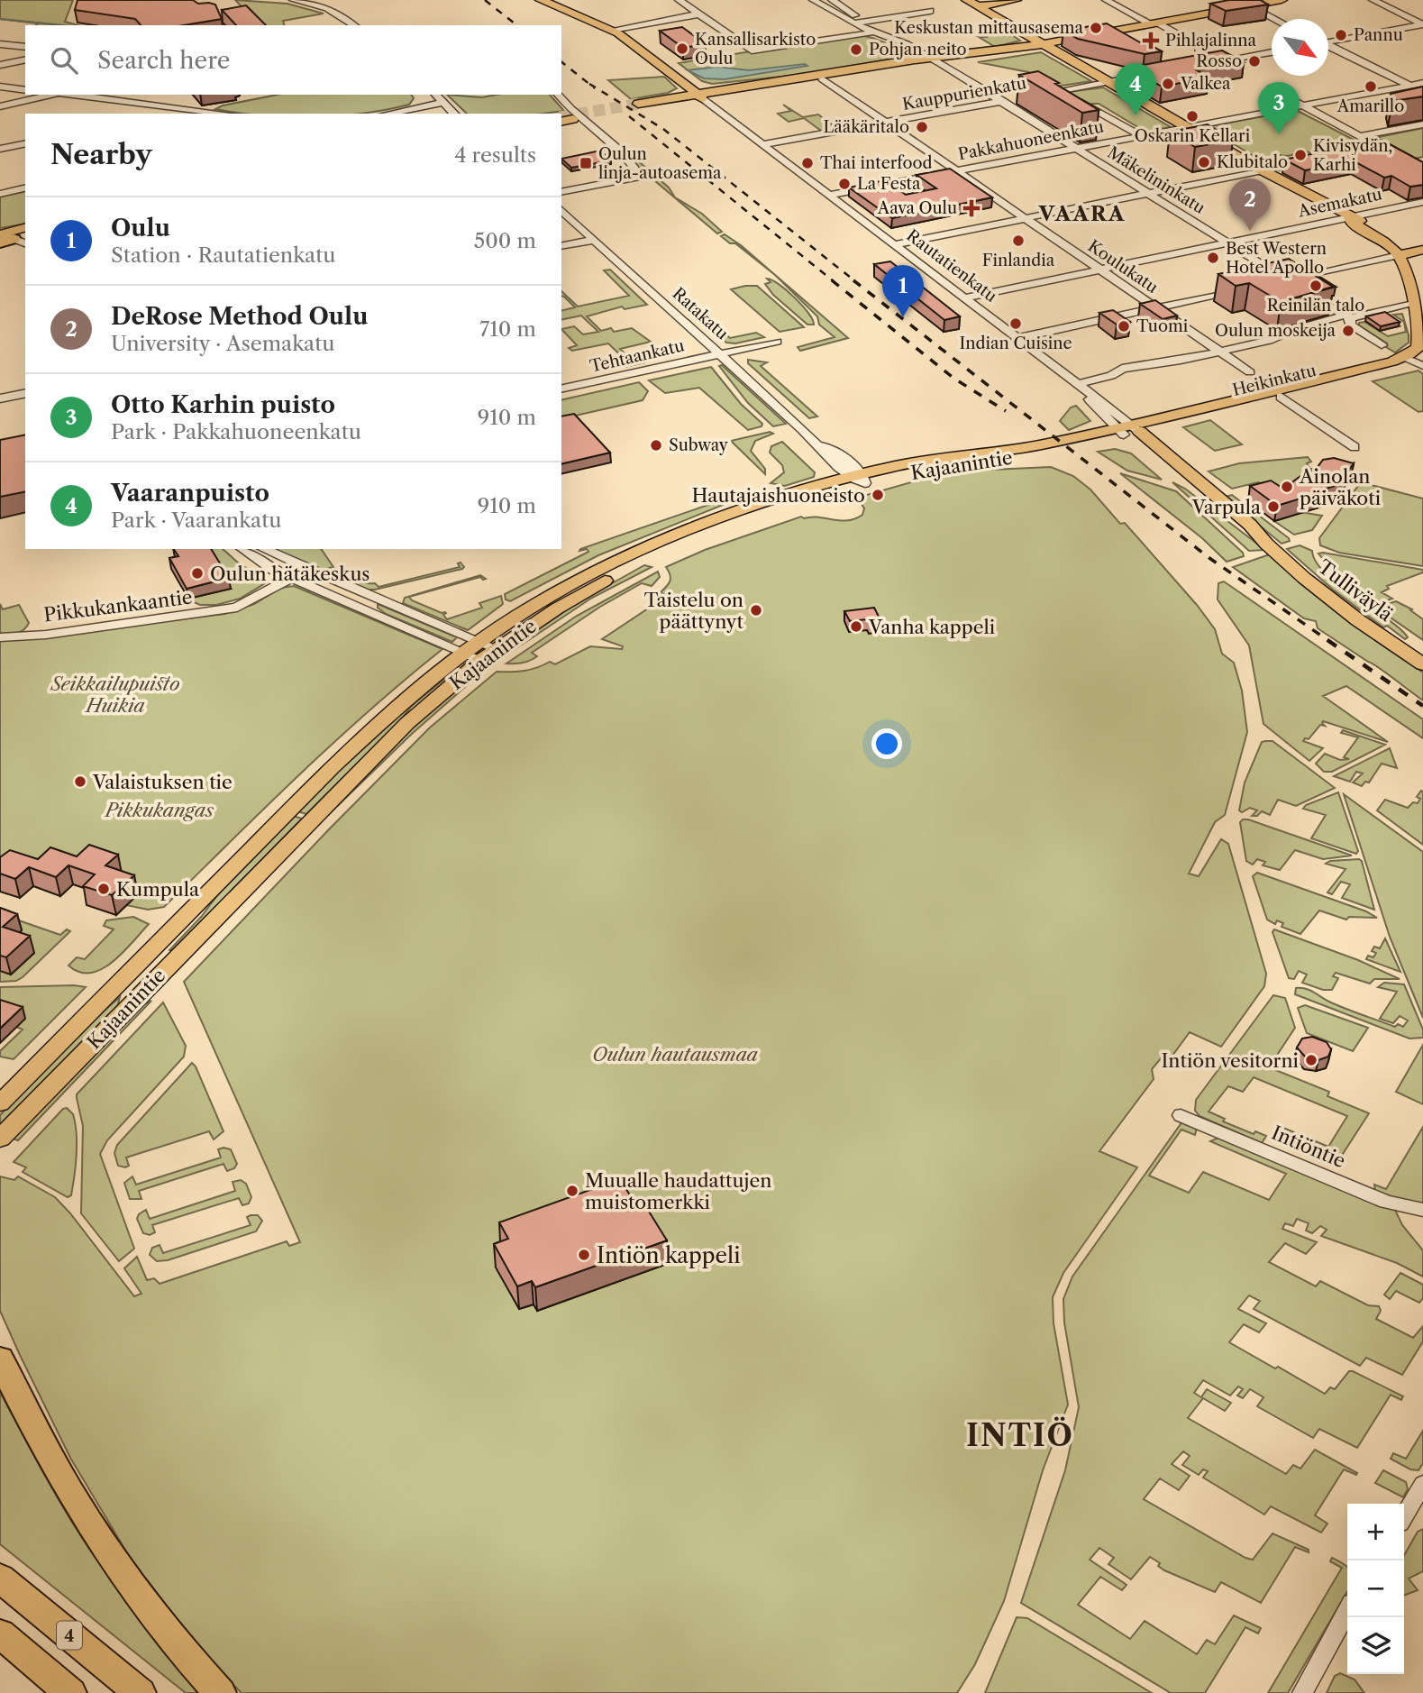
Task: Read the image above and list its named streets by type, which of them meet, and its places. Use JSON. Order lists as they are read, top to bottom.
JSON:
{
  "streets": {
    "highway": ["4"],
    "main road": [
      "Rautatienkatu",
      "Heikinkatu",
      "Kajaanintie",
      "Tulliväylä"
    ],
    "street": [
      "Kauppurienkatu",
      "Pakkahuoneenkatu",
      "Mäkelininkatu",
      "Asemakatu",
      "Koulukatu",
      "Ratakatu",
      "Tehtaankatu",
      "Pikkukankaantie",
      "Intiöntie"
    ]
  },
  "crossings": [
    ["Kauppurienkatu", "Mäkelininkatu"],
    ["Kauppurienkatu", "Rautatienkatu"],
    ["Kauppurienkatu", "Koulukatu"],
    ["Pakkahuoneenkatu", "Mäkelininkatu"],
    ["Pakkahuoneenkatu", "Rautatienkatu"],
    ["Pakkahuoneenkatu", "Koulukatu"],
    ["Mäkelininkatu", "Asemakatu"],
    ["Asemakatu", "Rautatienkatu"],
    ["Asemakatu", "Koulukatu"],
    ["Rautatienkatu", "Heikinkatu"],
    ["Rautatienkatu", "Kajaanintie"],
    ["Rautatienkatu", "Tulliväylä"],
    ["Ratakatu", "Tehtaankatu"],
    ["Ratakatu", "Kajaanintie"],
    ["Heikinkatu", "Kajaanintie"],
    ["Heikinkatu", "Tulliväylä"],
    ["Kajaanintie", "Tulliväylä"]
  ],
  "districts": ["VAARA", "INTIÖ"],
  "parks": ["Seikkailupuisto Huikia", "Pikkukangas", "Oulun hautausmaa"],
  "places": {
    "other": [
      "Keskustan mittausasema",
      "Pannu",
      "Kansallisarkisto Oulu",
      "Pohjan neito",
      "Rosso",
      "Valkea",
      "Amarillo",
      "Oskarin Kellari",
      "Lääkäritalo",
      "Kivisydän, Karhi",
      "Klubitalo",
      "Thai interfood",
      "La Festa",
      "Finlandia",
      "Best Western Hotel Apollo",
      "Reinilän talo",
      "Indian Cuisine",
      "Tuomi",
      "Oulun moskeija",
      "Subway",
      "Ainolan päiväkoti",
      "Hautajaishuoneisto",
      "Varpula",
      "Oulun hätäkeskus",
      "Taistelu on päättynyt",
      "Vanha kappeli",
      "Valaistuksen tie",
      "Kumpula",
      "Intiön vesitorni",
      "Muualle haudattujen muistomerkki",
      "Intiön kappeli"
    ],
    "health": ["Pihlajalinna", "Aava Oulu"],
    "transit": ["Oulun linja-autoasema"]
  },
  "north": "bottom right",
  "page": {
    "search": "Search here",
    "pins": [
      "4",
      "3",
      "2",
      "1"
    ],
    "heading": ["Nearby", "4 results"],
    "list": [
      {
        "mark": "1",
        "name": "Oulu",
        "note": "Station · Rautatienkatu",
        "value": "500 m"
      },
      {
        "mark": "2",
        "name": "DeRose Method Oulu",
        "note": "University · Asemakatu",
        "value": "710 m"
      },
      {
        "mark": "3",
        "name": "Otto Karhin puisto",
        "note": "Park · Pakkahuoneenkatu",
        "value": "910 m"
      },
      {
        "mark": "4",
        "name": "Vaaranpuisto",
        "note": "Park · Vaarankatu",
        "value": "910 m"
      }
    ],
    "map_buttons": ["+", "−"]
  }
}
